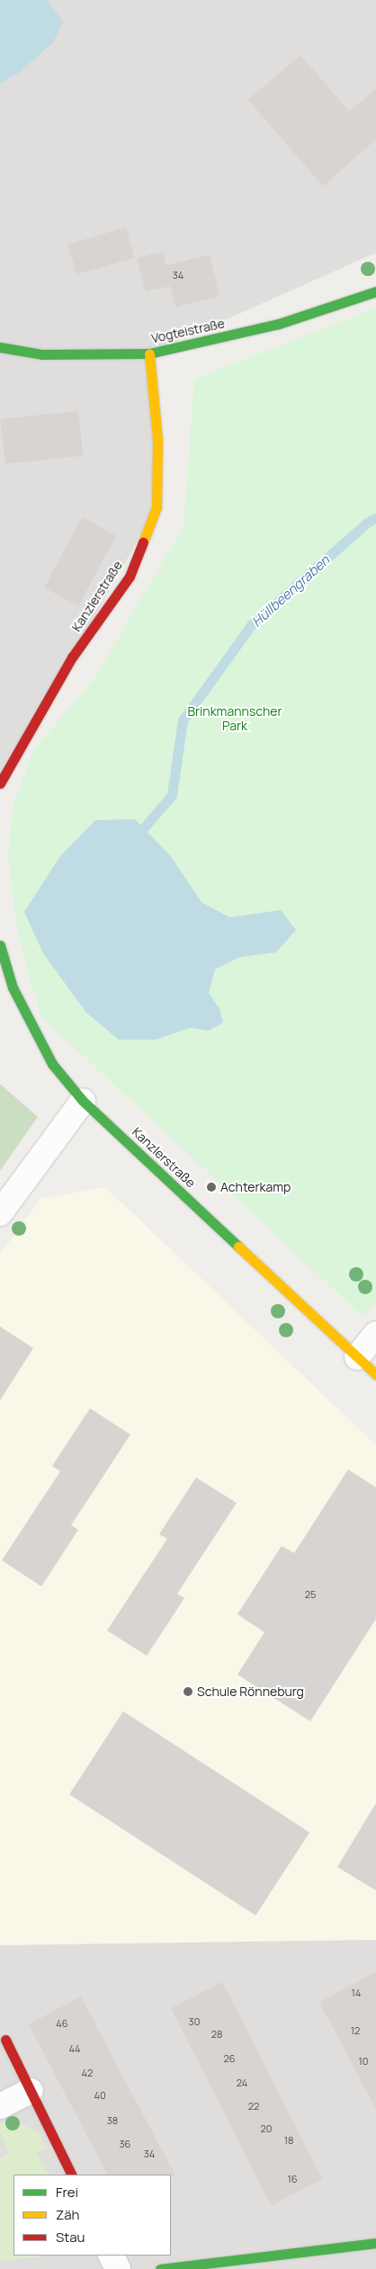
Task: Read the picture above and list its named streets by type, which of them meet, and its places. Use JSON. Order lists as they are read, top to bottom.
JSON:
{
  "streets": {
    "street": ["Vogteistraße", "Kanzlerstraße"]
  },
  "crossings": [
    ["Vogteistraße", "Kanzlerstraße"]
  ],
  "water": ["Hüllbeengraben"],
  "parks": ["Brinkmannscher Park"],
  "places": ["Achterkamp", "Schule Rönneburg"],
  "house_numbers": [
    "34",
    "25",
    "14",
    "30",
    "46",
    "12",
    "28",
    "44",
    "26",
    "10",
    "42",
    "24",
    "40",
    "22",
    "38",
    "20",
    "18",
    "36",
    "34",
    "16"
  ],
  "legend": ["Frei", "Zäh", "Stau"]
}
